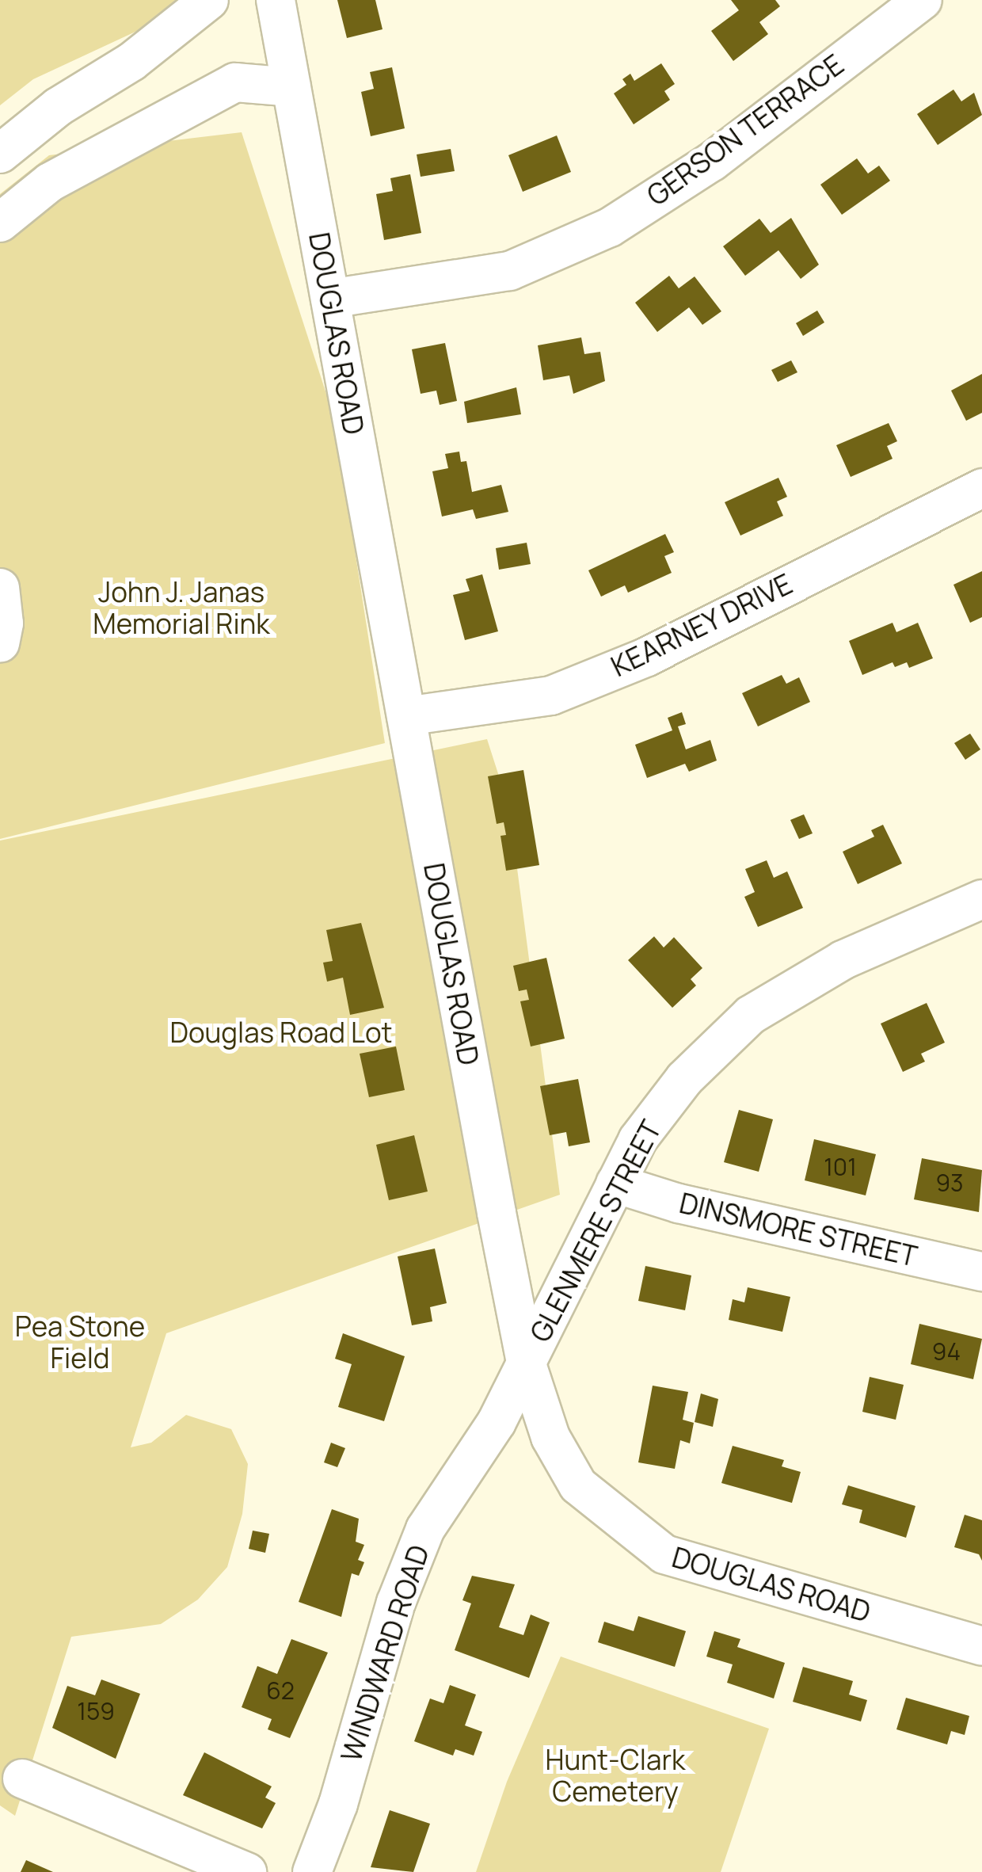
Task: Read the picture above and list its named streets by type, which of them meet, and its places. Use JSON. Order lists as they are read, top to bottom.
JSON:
{
  "streets": {
    "street": [
      "GERSON TERRACE",
      "DOUGLAS ROAD",
      "KEARNEY DRIVE",
      "DINSMORE STREET",
      "GLENMERE STREET",
      "WINDWARD ROAD"
    ]
  },
  "crossings": [
    ["GERSON TERRACE", "DOUGLAS ROAD"],
    ["DOUGLAS ROAD", "KEARNEY DRIVE"],
    ["DOUGLAS ROAD", "GLENMERE STREET"],
    ["DOUGLAS ROAD", "WINDWARD ROAD"],
    ["DINSMORE STREET", "GLENMERE STREET"],
    ["GLENMERE STREET", "WINDWARD ROAD"]
  ],
  "parks": [
    "John J. Janas Memorial Rink",
    "Douglas Road Lot",
    "Pea Stone Field",
    "Hunt-Clark Cemetery"
  ],
  "house_numbers": [
    "101",
    "93",
    "94",
    "62",
    "159"
  ]
}
